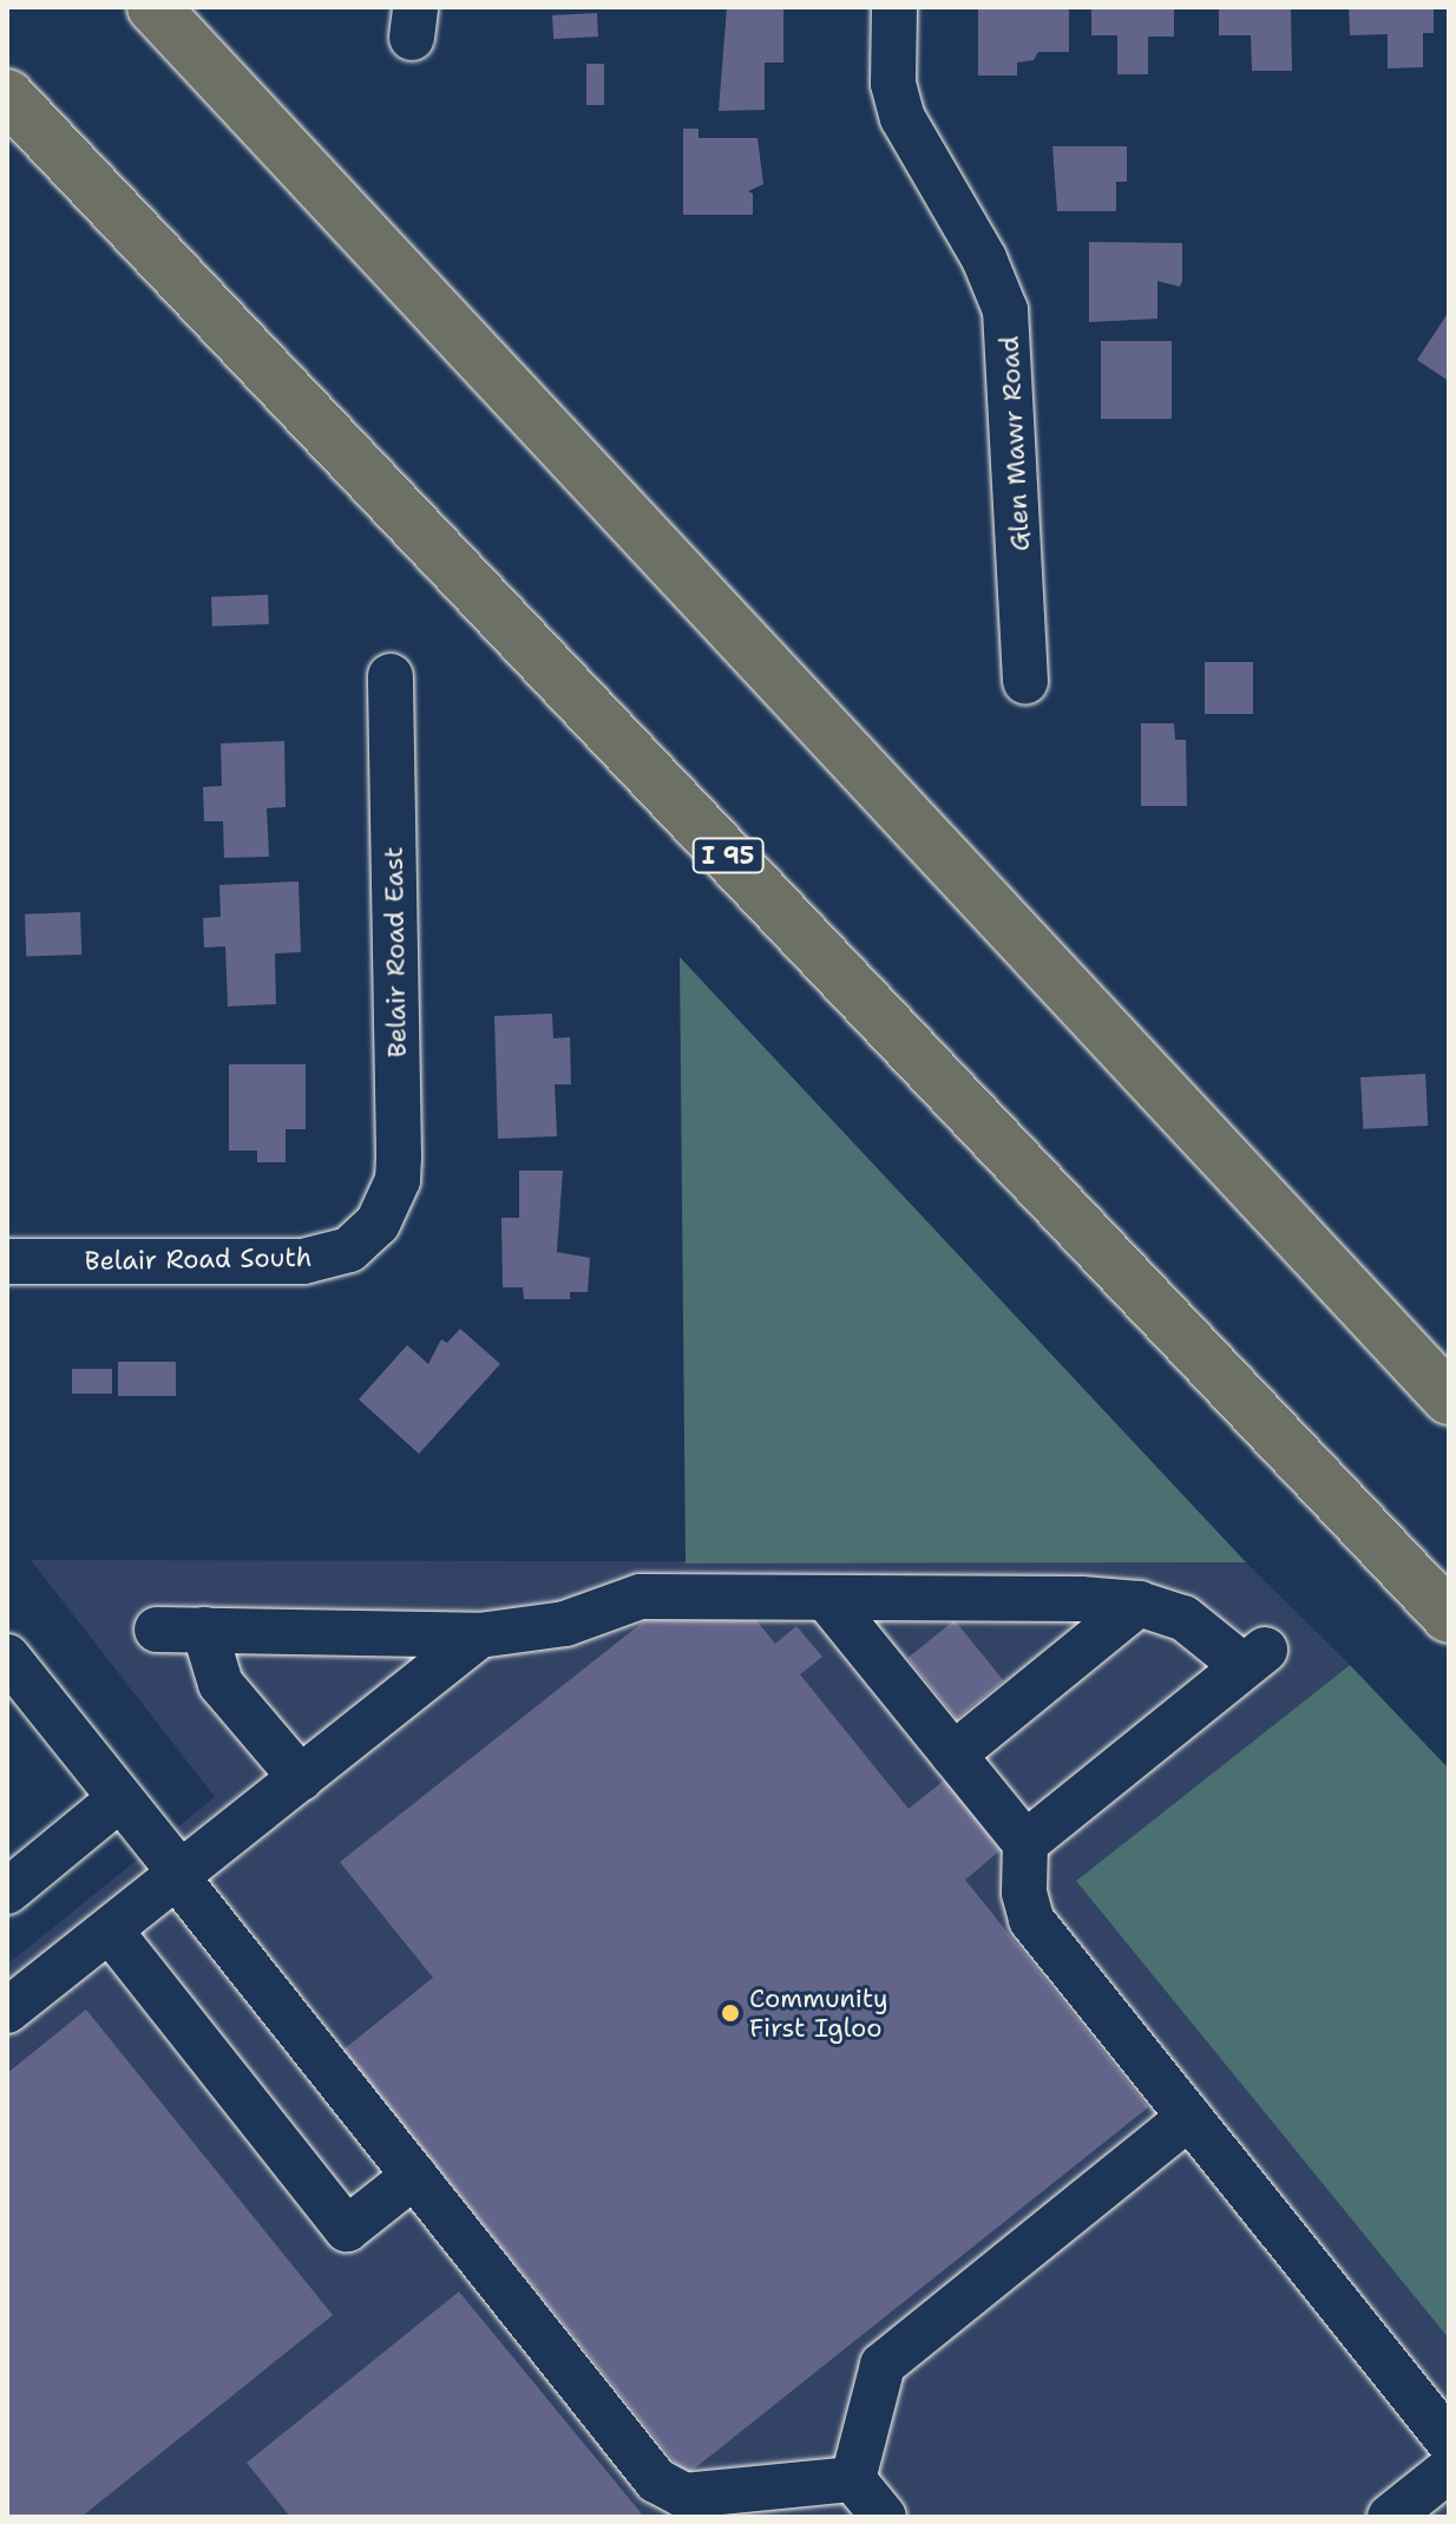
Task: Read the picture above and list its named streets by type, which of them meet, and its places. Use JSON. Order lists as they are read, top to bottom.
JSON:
{
  "streets": {
    "highway": ["I 95"],
    "street": ["Glen Mawr Road", "Belair Road East", "Belair Road South"]
  },
  "crossings": [
    ["Belair Road East", "Belair Road South"]
  ],
  "places": ["Community First Igloo"]
}
